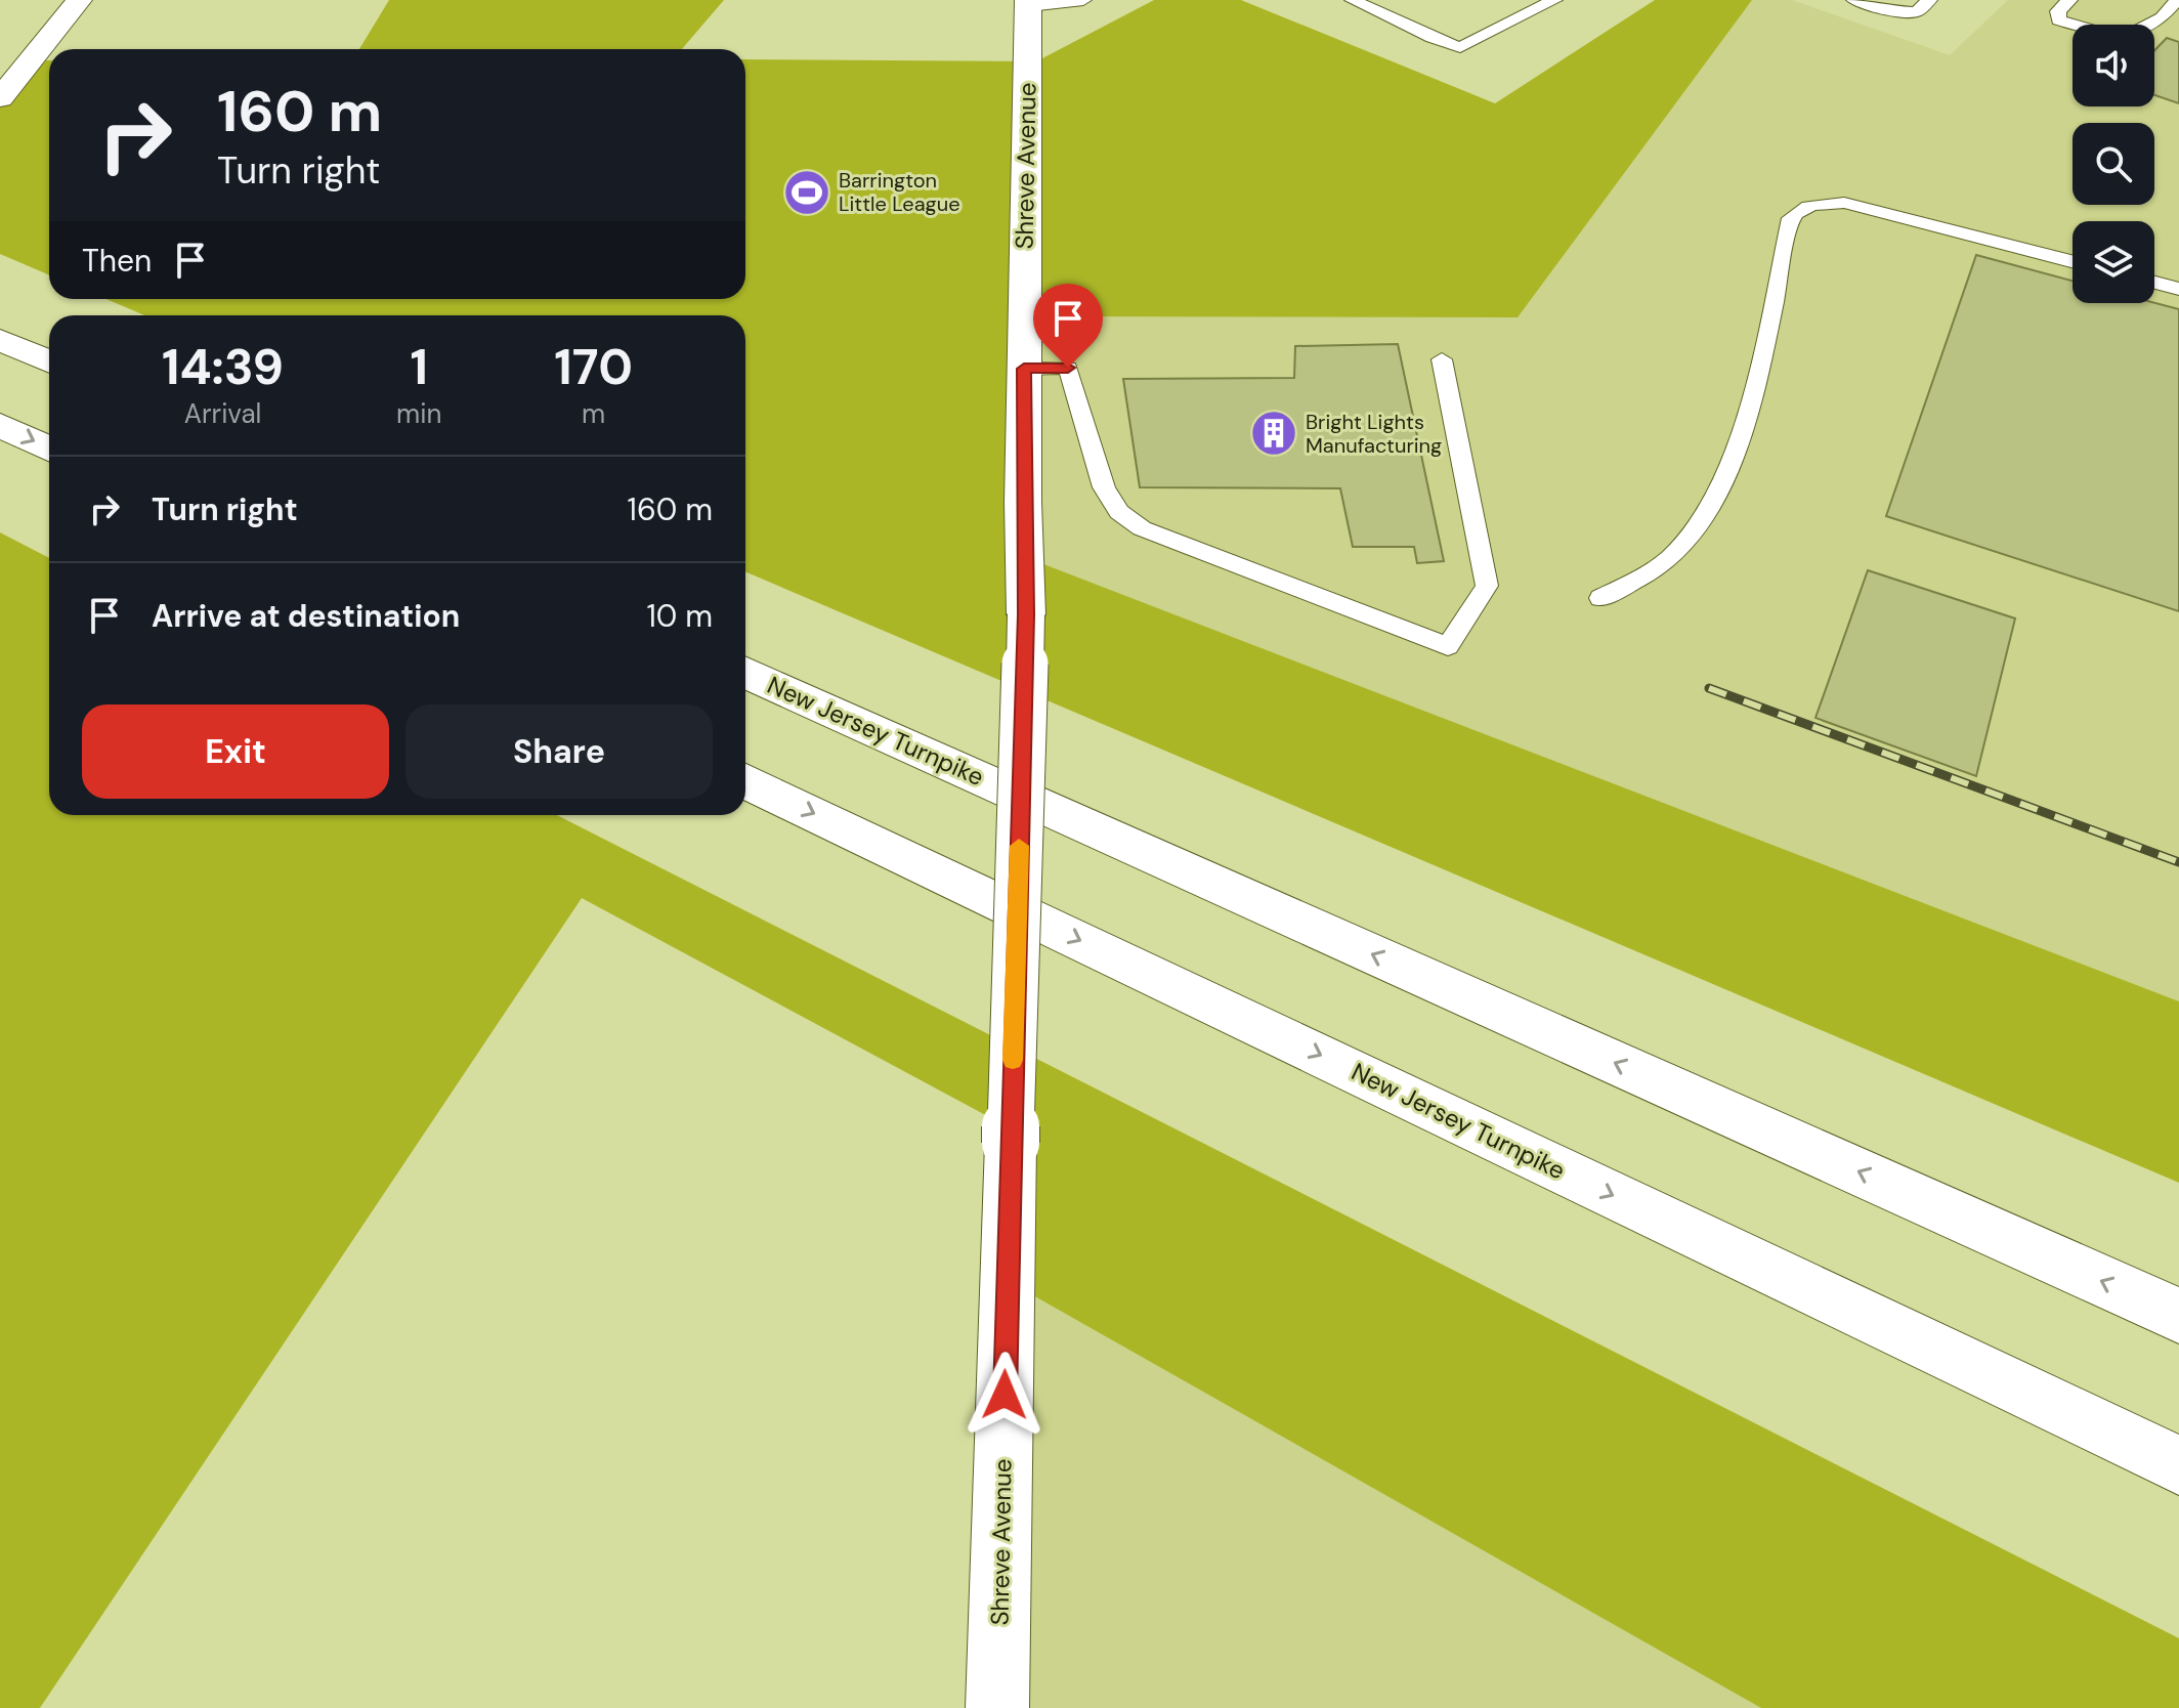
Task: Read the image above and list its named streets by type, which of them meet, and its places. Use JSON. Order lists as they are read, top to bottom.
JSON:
{
  "streets": {
    "main road": ["Shreve Avenue", "New Jersey Turnpike"]
  },
  "places": {
    "sports": ["Barrington Little League"],
    "building": ["Bright Lights Manufacturing"]
  },
  "page": {
    "turn": ["160 m", "Turn right"],
    "then": "Then",
    "eta": [
      "14:39",
      "Arrival",
      "1",
      "min",
      "170",
      "m"
    ],
    "list": [
      {
        "name": "Turn right",
        "value": "160 m"
      },
      {
        "name": "Arrive at destination",
        "value": "10 m"
      }
    ],
    "buttons": ["Exit", "Share"]
  }
}
